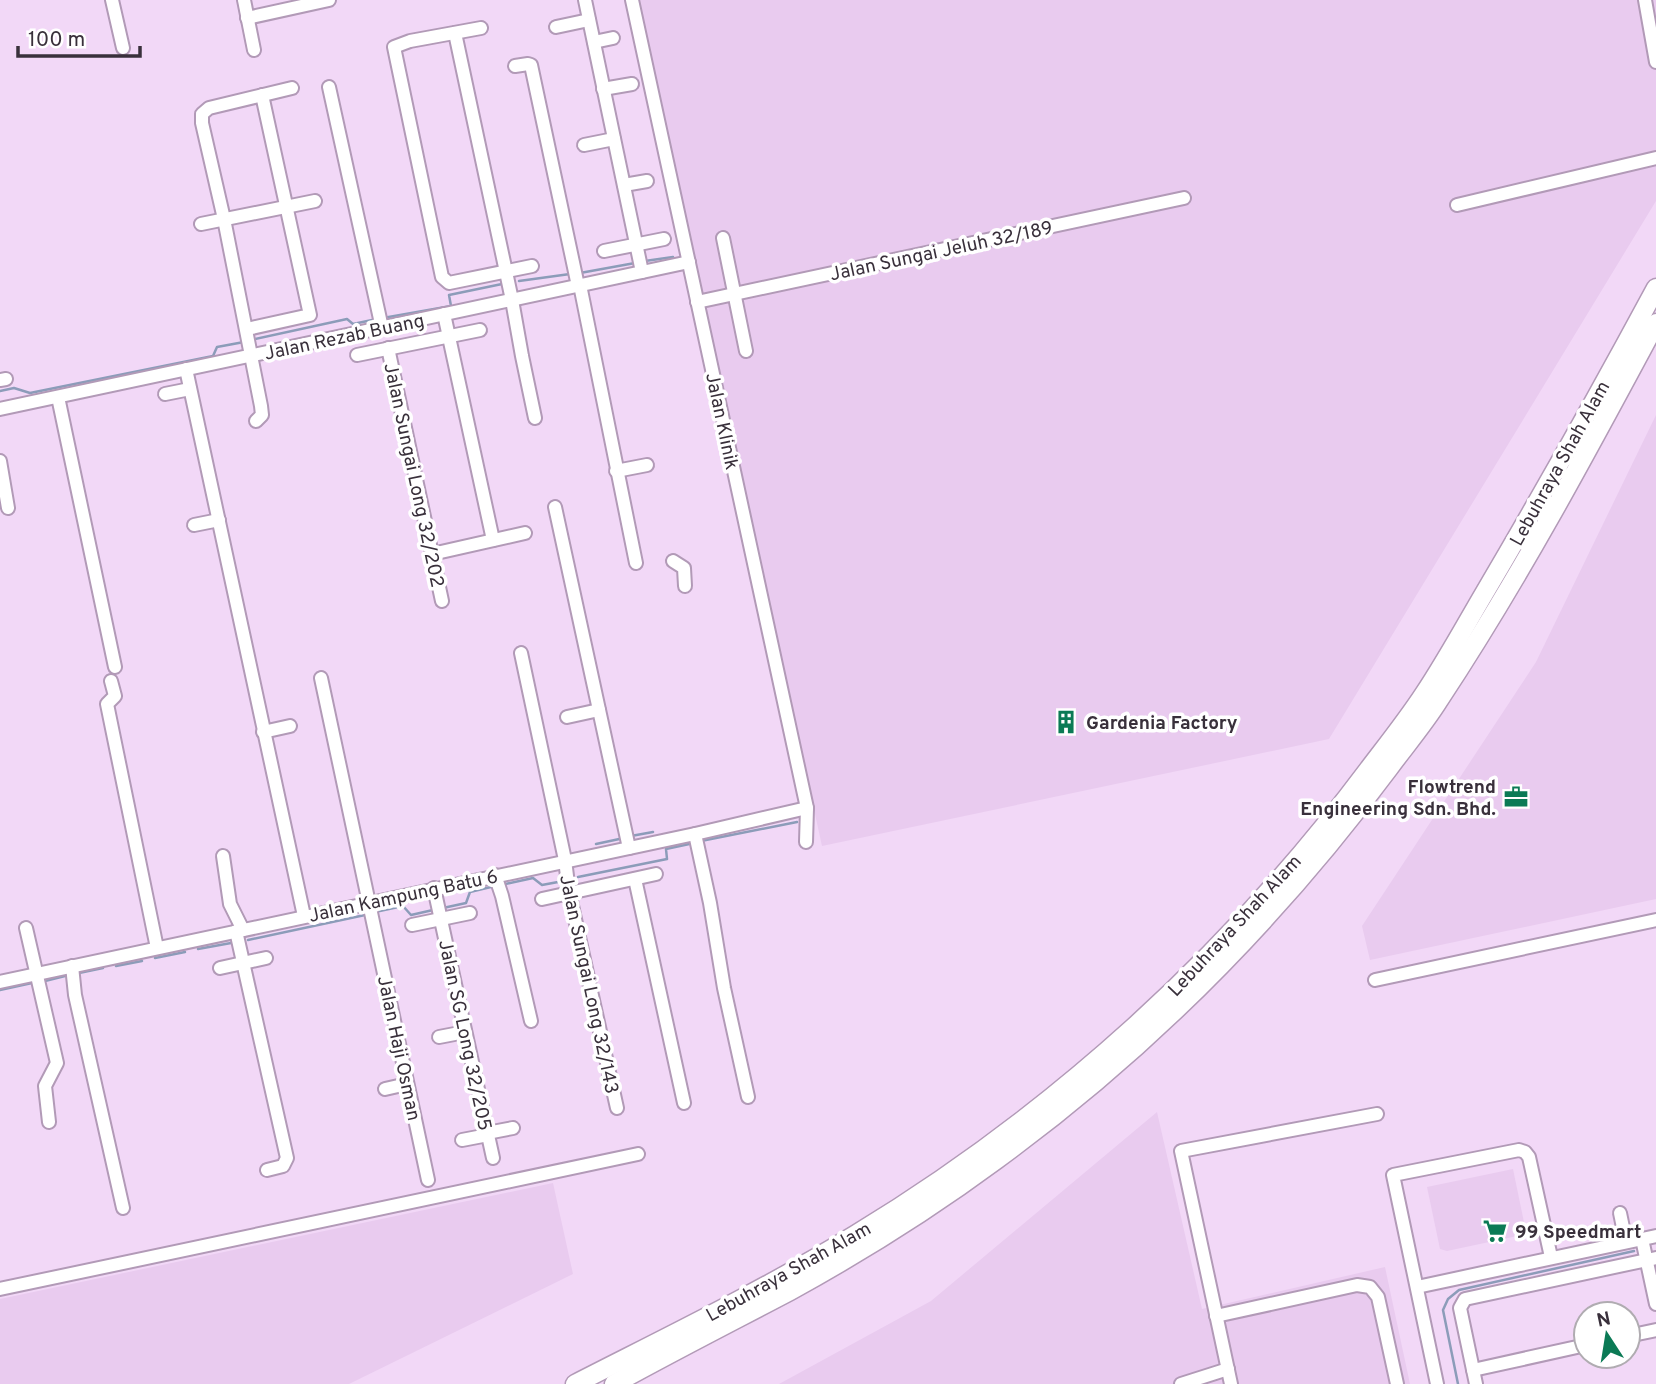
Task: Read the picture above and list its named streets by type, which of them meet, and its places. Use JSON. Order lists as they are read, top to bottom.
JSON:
{
  "streets": {
    "highway": ["Lebuhraya Shah Alam"],
    "street": [
      "Jalan Sungai Jeluh 32/189",
      "Jalan Rezab Buang",
      "Jalan Klinik",
      "Jalan Sungai Long 32/202",
      "Jalan Kampung Batu 6",
      "Jalan Sungai Long 32/143",
      "Jalan SG Long 32/205",
      "Jalan Haji Osman"
    ]
  },
  "crossings": [
    ["Jalan Sungai Jeluh 32/189", "Jalan Klinik"],
    ["Jalan Rezab Buang", "Jalan Klinik"],
    ["Jalan Klinik", "Jalan Kampung Batu 6"],
    ["Jalan Kampung Batu 6", "Jalan Sungai Long 32/143"],
    ["Jalan Kampung Batu 6", "Jalan SG Long 32/205"],
    ["Jalan Kampung Batu 6", "Jalan Haji Osman"]
  ],
  "places": {
    "building": ["Gardenia Factory"],
    "office": ["Flowtrend Engineering Sdn. Bhd."],
    "supermarket": ["99 Speedmart"]
  },
  "scale_bar": "100 m",
  "north": "top"
}
